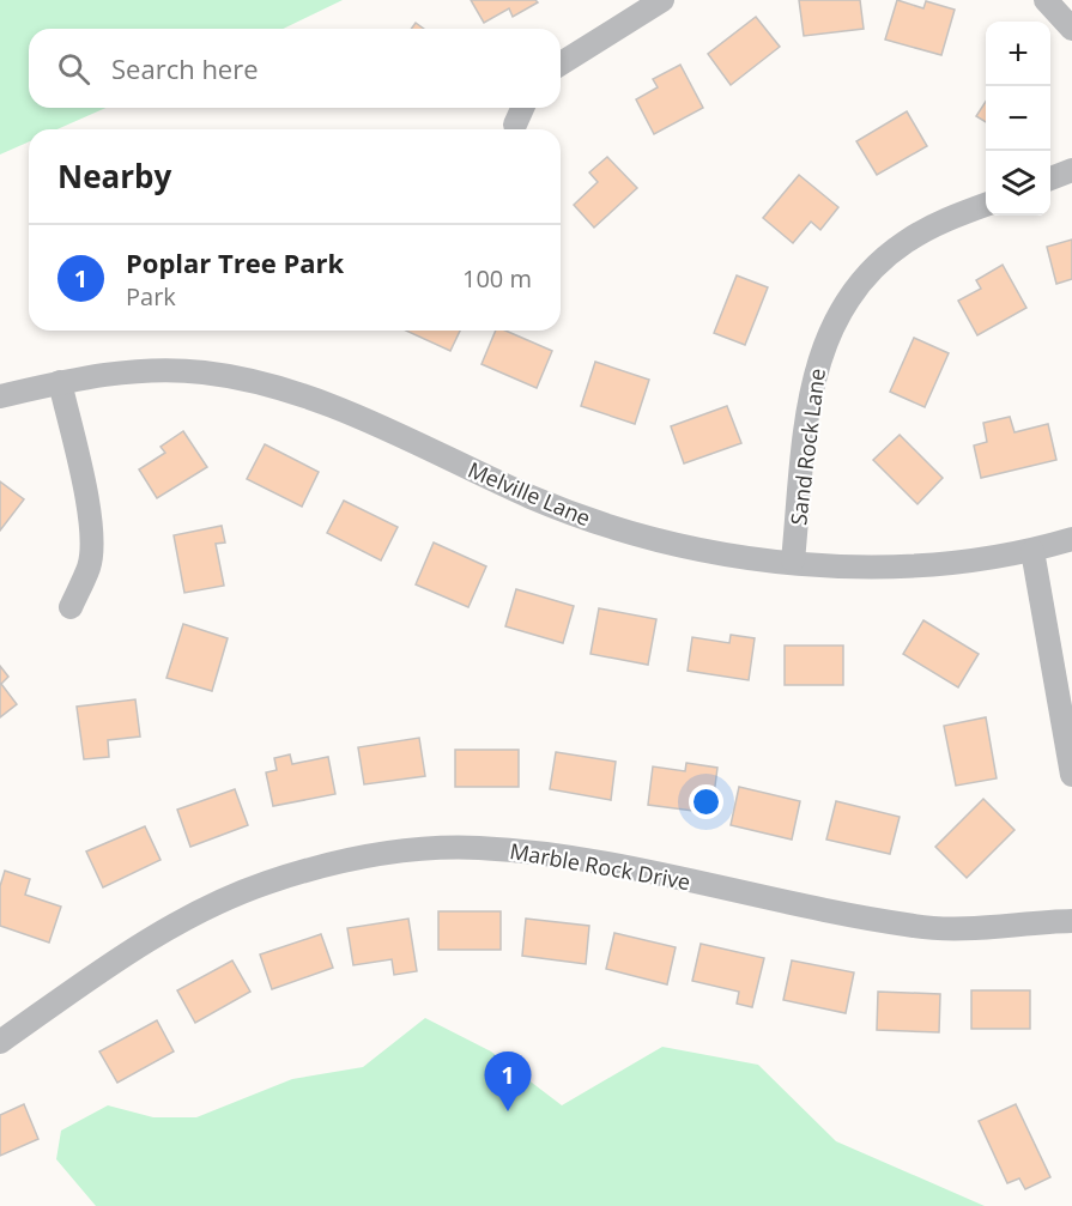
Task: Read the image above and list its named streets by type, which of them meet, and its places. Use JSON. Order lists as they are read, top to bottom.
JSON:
{
  "streets": {
    "street": ["Sand Rock Lane", "Melville Lane", "Marble Rock Drive"]
  },
  "crossings": [
    ["Sand Rock Lane", "Melville Lane"]
  ],
  "page": {
    "map_buttons": ["+", "−"],
    "search": "Search here",
    "heading": "Nearby",
    "list": [
      {
        "mark": "1",
        "name": "Poplar Tree Park",
        "note": "Park",
        "value": "100 m"
      }
    ],
    "pins": "1"
  }
}
